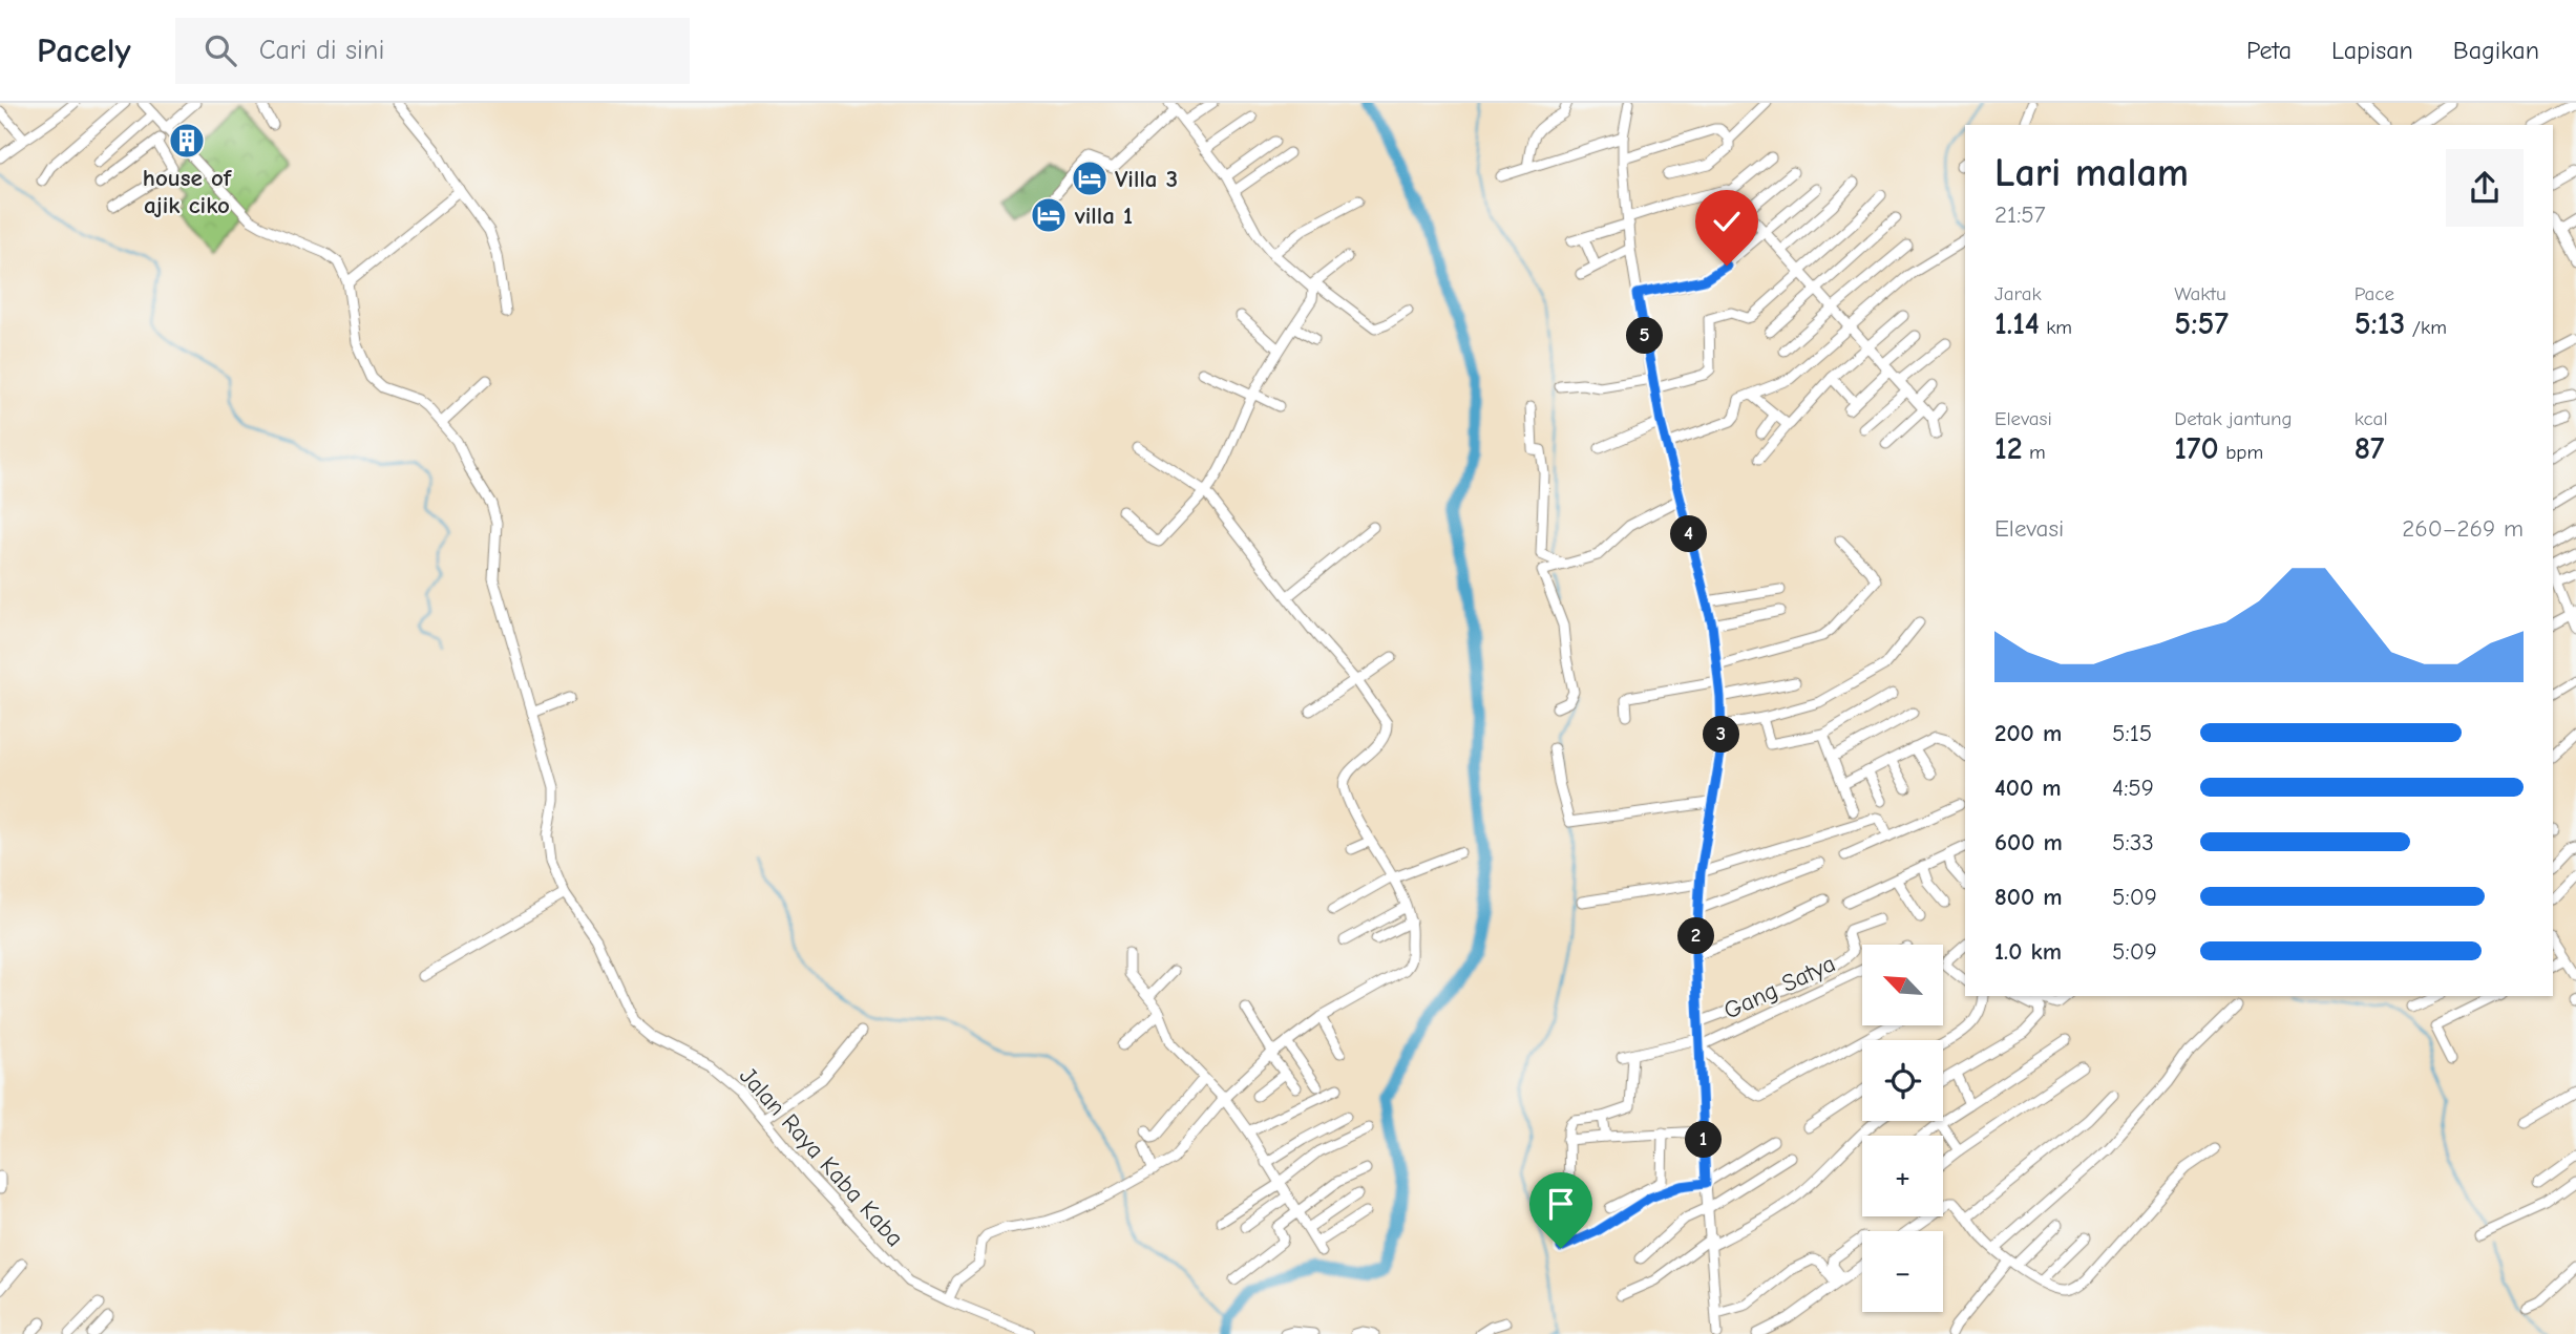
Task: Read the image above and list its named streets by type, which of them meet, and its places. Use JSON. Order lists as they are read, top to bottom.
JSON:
{
  "streets": {
    "street": ["Gang Satya", "Jalan Raya Kaba Kaba"]
  },
  "places": {
    "building": ["house of ajik ciko"],
    "hotel": ["Villa 3", "villa 1"]
  },
  "north": "top left",
  "page": {
    "header": "Pacely",
    "search": "Cari di sini",
    "nav": ["Peta", "Lapisan", "Bagikan"],
    "heading": ["Lari malam", "21:57"],
    "stats": [
      ["Jarak", "1.14 km"],
      ["Waktu", "5:57"],
      ["Pace", "5:13 /km"],
      ["Elevasi", "12 m"],
      ["Detak jantung", "170 bpm"],
      ["kcal", "87"]
    ],
    "pins": [
      "5",
      "4",
      "3",
      "2",
      "1"
    ],
    "chart": ["Elevasi", "260–269 m"],
    "list": [
      {
        "name": "200 m",
        "note": "5:15"
      },
      {
        "name": "400 m",
        "note": "4:59"
      },
      {
        "name": "600 m",
        "note": "5:33"
      },
      {
        "name": "800 m",
        "note": "5:09"
      },
      {
        "name": "1.0 km",
        "note": "5:09"
      }
    ],
    "map_buttons": ["+", "−"]
  }
}
